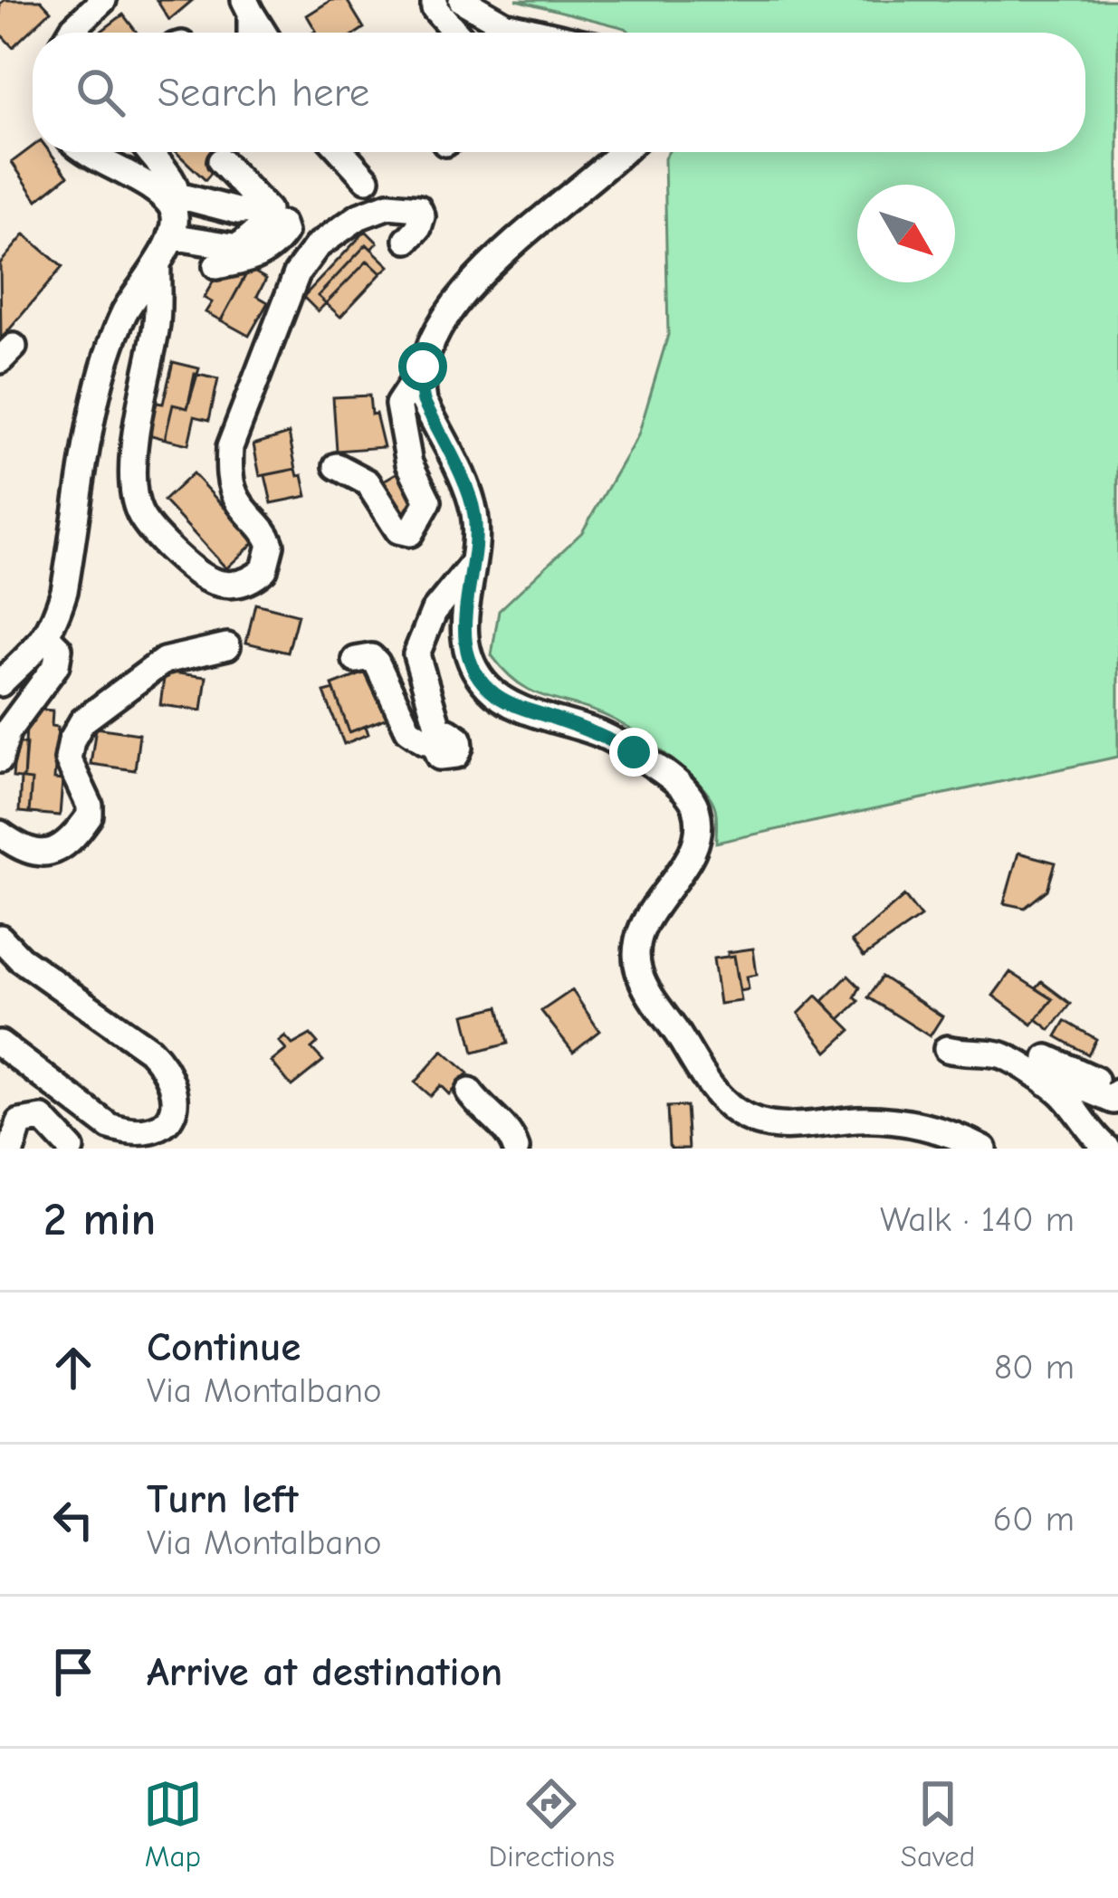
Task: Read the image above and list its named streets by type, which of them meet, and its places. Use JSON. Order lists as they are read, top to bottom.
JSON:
{
  "north": "bottom right",
  "page": {
    "search": "Search here",
    "heading": ["2 min", "Walk · 140 m"],
    "list": [
      ["Continue", "Via Montalbano", "80 m"],
      ["Turn left", "Via Montalbano", "60 m"],
      "Arrive at destination"
    ],
    "nav": ["Map", "Directions", "Saved"]
  }
}
